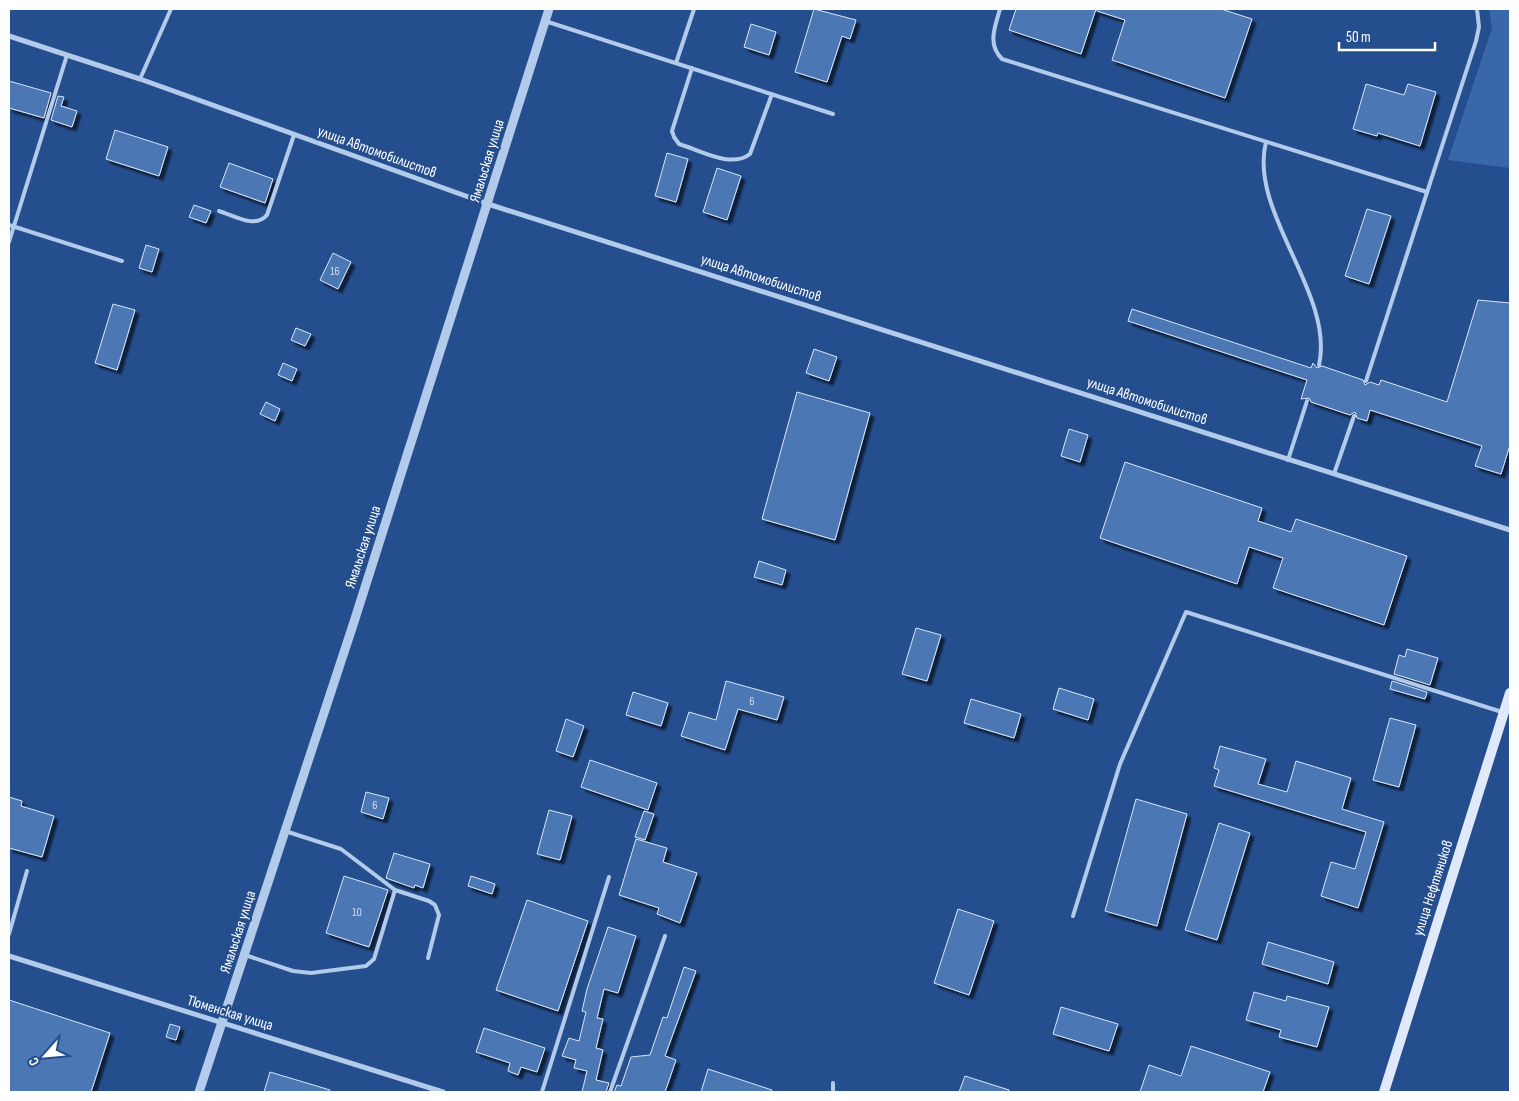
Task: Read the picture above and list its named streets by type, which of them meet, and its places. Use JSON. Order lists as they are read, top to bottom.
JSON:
{
  "streets": {
    "main road": ["улица Нефтяников"],
    "street": ["улица Автомобилистов", "Ямальская улица", "Тюменская улица"]
  },
  "crossings": [
    ["улица Автомобилистов", "Ямальская улица"],
    ["Ямальская улица", "Тюменская улица"]
  ],
  "house_numbers": [
    "16",
    "6",
    "6",
    "10"
  ],
  "scale_bar": "50 m",
  "north": "bottom left"
}
